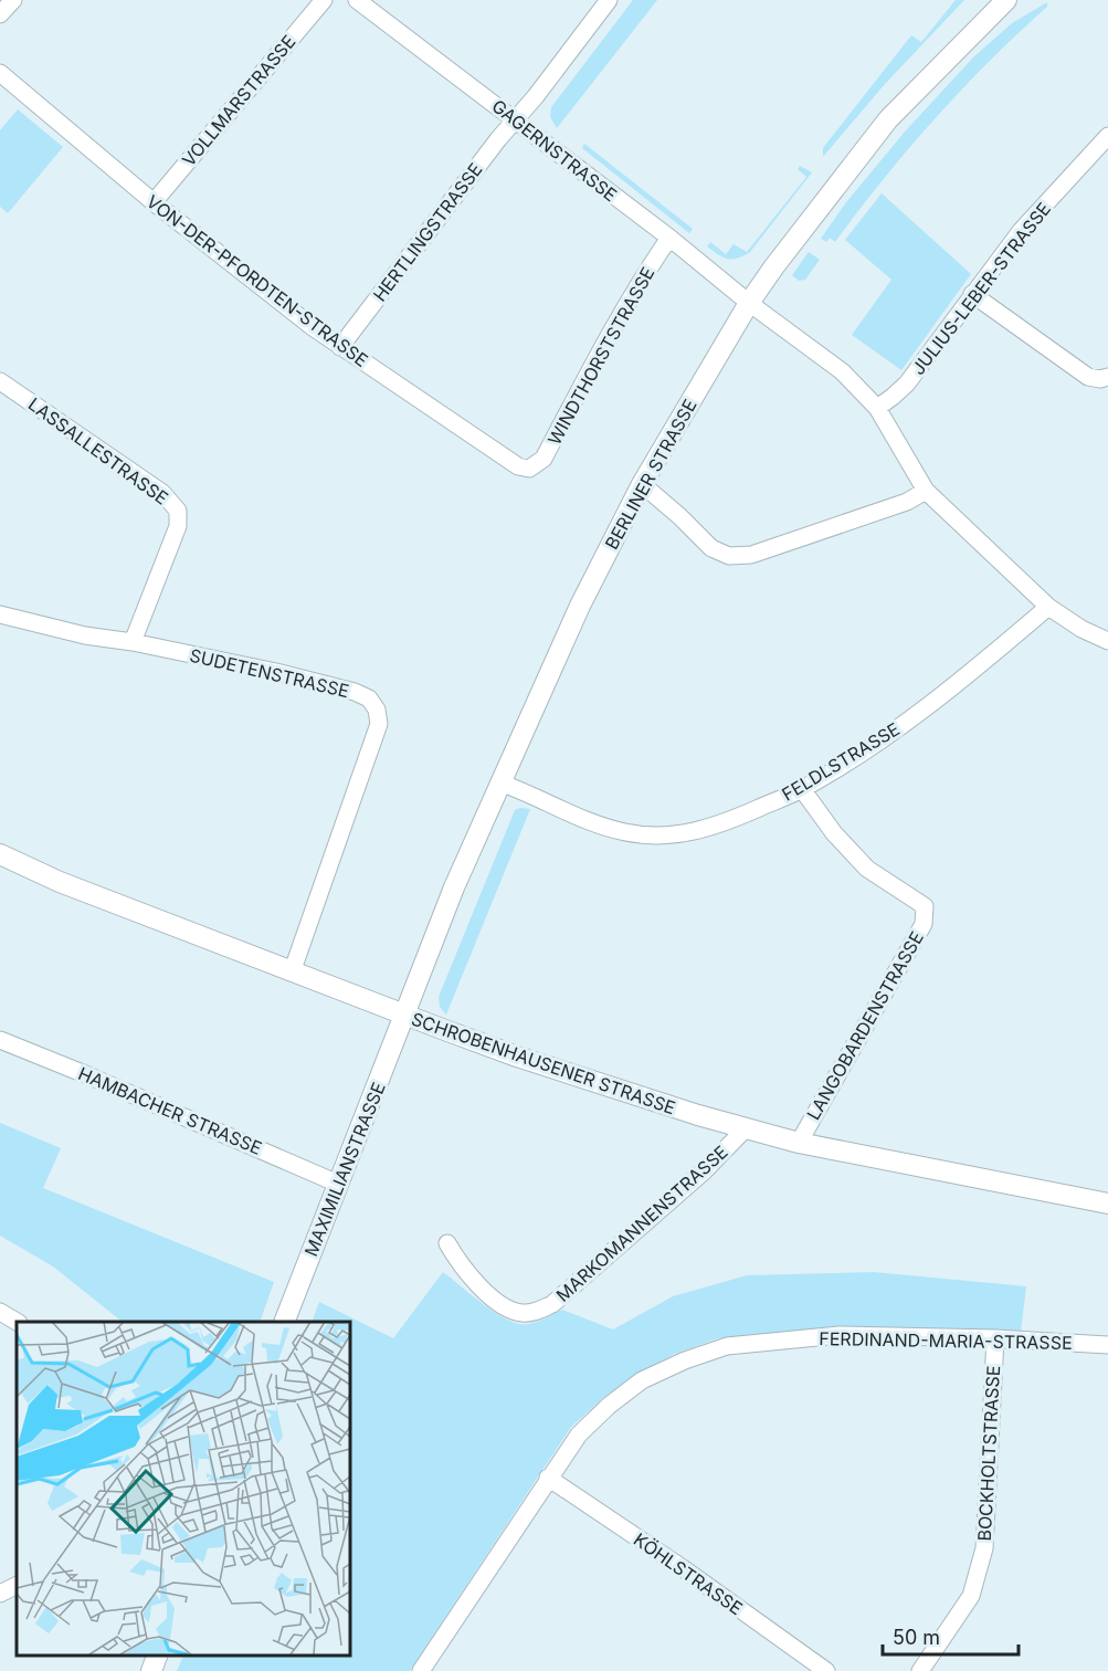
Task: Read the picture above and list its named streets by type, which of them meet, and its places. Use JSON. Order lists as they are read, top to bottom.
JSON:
{
  "streets": {
    "street": [
      "VOLLMARSTRASSE",
      "GAGERNSTRASSE",
      "HERTLINGSTRASSE",
      "VON-DER-PFORDTEN-STRASSE",
      "JULIUS-LEBER-STRASSE",
      "WINDTHORSTSTRASSE",
      "LASSALLESTRASSE",
      "BERLINER STRASSE",
      "SUDETENSTRASSE",
      "FELDLSTRASSE",
      "LANGOBARDENSTRASSE",
      "SCHROBENHAUSENER STRASSE",
      "HAMBACHER STRASSE",
      "MAXIMILIANSTRASSE",
      "MARKOMANNENSTRASSE",
      "FERDINAND-MARIA-STRASSE",
      "BOCKHOLTSTRASSE",
      "KÖHLSTRASSE"
    ]
  },
  "crossings": [
    ["VOLLMARSTRASSE", "VON-DER-PFORDTEN-STRASSE"],
    ["GAGERNSTRASSE", "HERTLINGSTRASSE"],
    ["GAGERNSTRASSE", "JULIUS-LEBER-STRASSE"],
    ["GAGERNSTRASSE", "WINDTHORSTSTRASSE"],
    ["GAGERNSTRASSE", "BERLINER STRASSE"],
    ["GAGERNSTRASSE", "FELDLSTRASSE"],
    ["HERTLINGSTRASSE", "VON-DER-PFORDTEN-STRASSE"],
    ["VON-DER-PFORDTEN-STRASSE", "WINDTHORSTSTRASSE"],
    ["LASSALLESTRASSE", "SUDETENSTRASSE"],
    ["BERLINER STRASSE", "FELDLSTRASSE"],
    ["BERLINER STRASSE", "SCHROBENHAUSENER STRASSE"],
    ["BERLINER STRASSE", "MAXIMILIANSTRASSE"],
    ["SUDETENSTRASSE", "SCHROBENHAUSENER STRASSE"],
    ["FELDLSTRASSE", "LANGOBARDENSTRASSE"],
    ["LANGOBARDENSTRASSE", "SCHROBENHAUSENER STRASSE"],
    ["SCHROBENHAUSENER STRASSE", "MAXIMILIANSTRASSE"],
    ["SCHROBENHAUSENER STRASSE", "MARKOMANNENSTRASSE"],
    ["HAMBACHER STRASSE", "MAXIMILIANSTRASSE"],
    ["FERDINAND-MARIA-STRASSE", "BOCKHOLTSTRASSE"],
    ["FERDINAND-MARIA-STRASSE", "KÖHLSTRASSE"]
  ],
  "scale_bar": "50 m"
}
